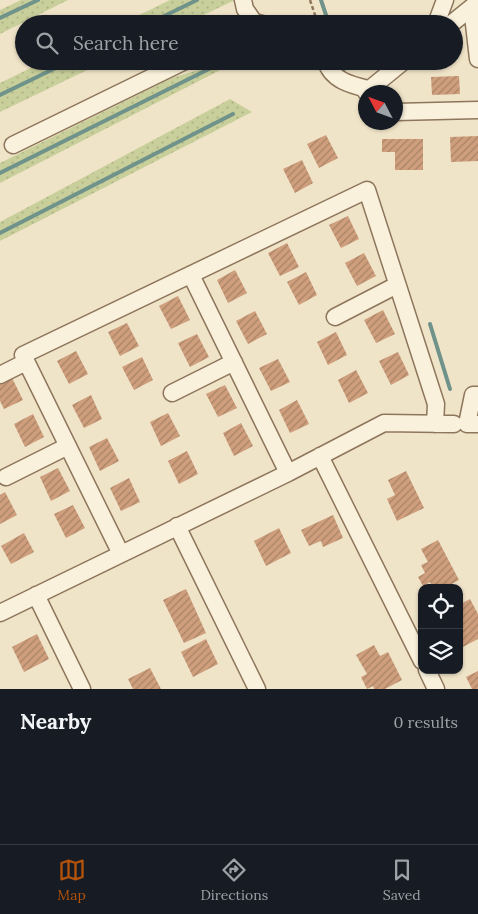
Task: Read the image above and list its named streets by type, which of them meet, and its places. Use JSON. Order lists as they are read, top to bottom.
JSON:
{
  "north": "top left",
  "page": {
    "search": "Search here",
    "heading": ["Nearby", "0 results"],
    "nav": ["Map", "Directions", "Saved"]
  }
}
